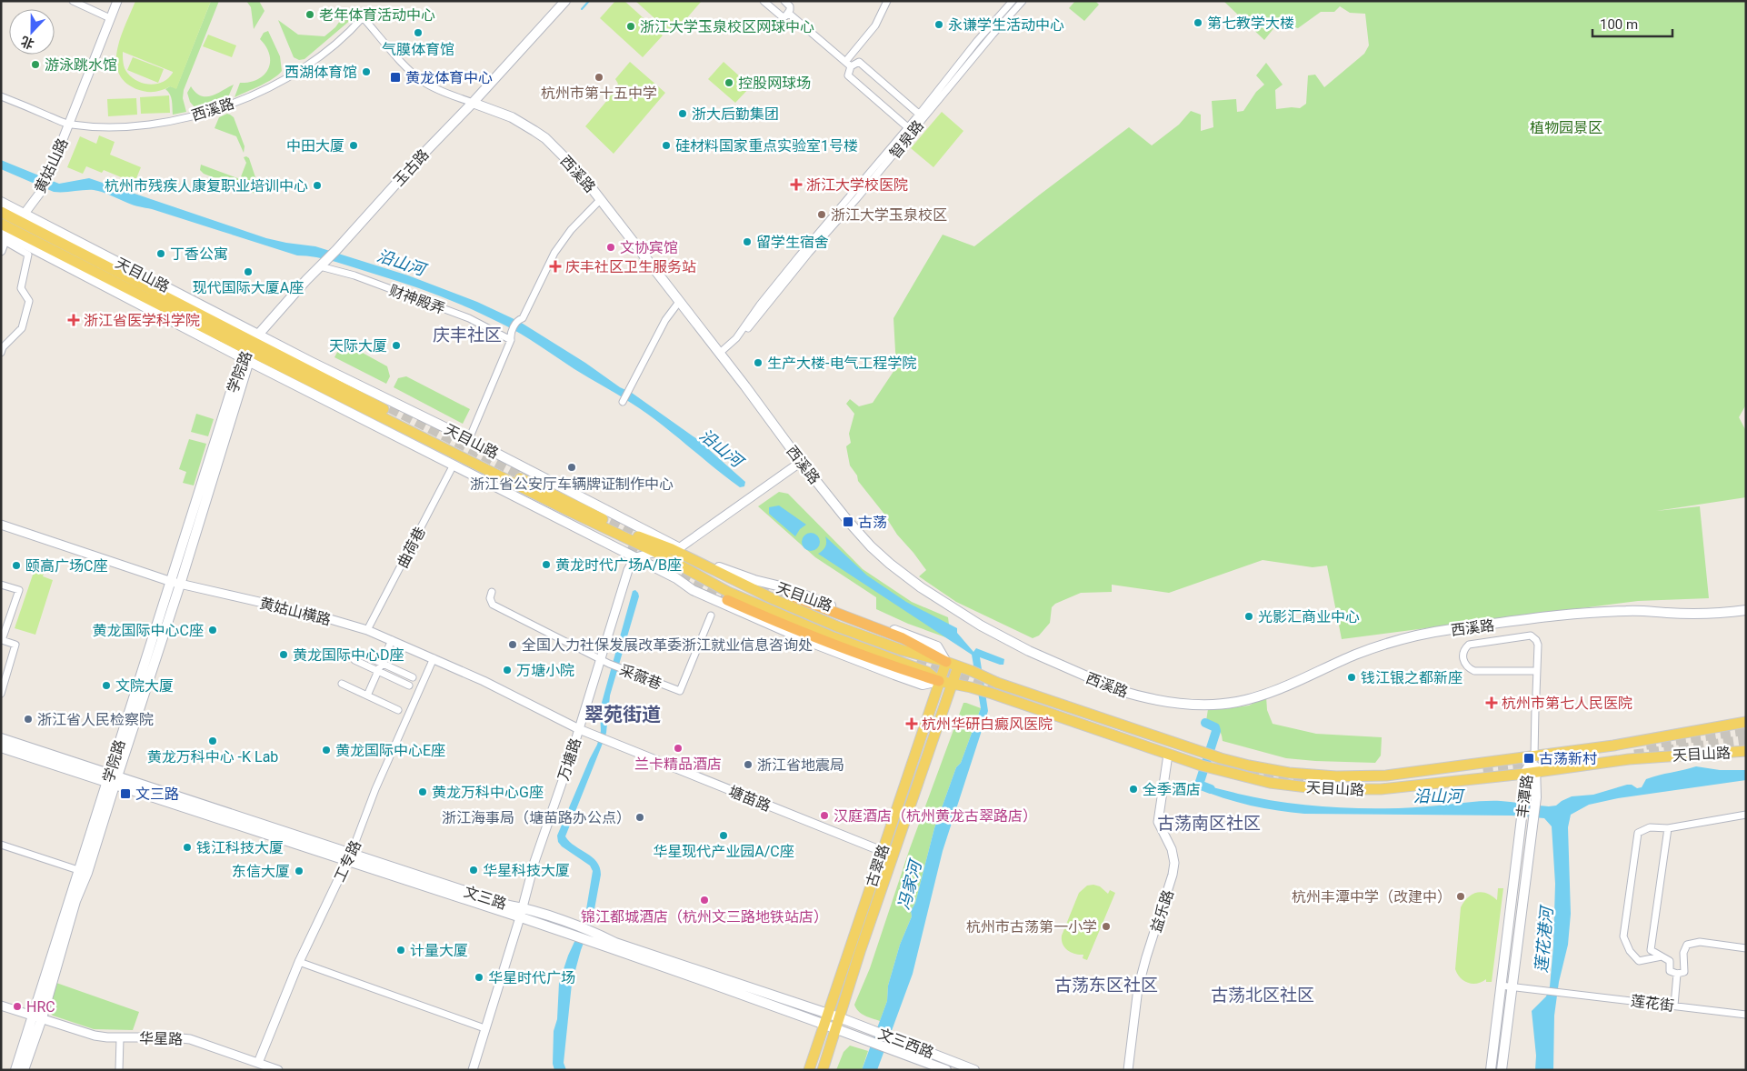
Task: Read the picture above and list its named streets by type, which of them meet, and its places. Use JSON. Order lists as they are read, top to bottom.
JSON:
{
  "streets": {
    "main road": [
      "西溪路",
      "玉古路",
      "天目山路",
      "学院路",
      "丰潭路",
      "古翠路",
      "文三路",
      "文三西路"
    ],
    "street": [
      "智泉路",
      "黄姑山路",
      "财神殿弄",
      "曲荷巷",
      "黄姑山横路",
      "采薇巷",
      "万塘路",
      "塘苗路",
      "工专路",
      "益乐路",
      "莲花街",
      "华星路"
    ]
  },
  "crossings": [
    ["西溪路", "智泉路"],
    ["西溪路", "黄姑山路"],
    ["西溪路", "玉古路"],
    ["黄姑山路", "天目山路"],
    ["玉古路", "天目山路"],
    ["玉古路", "财神殿弄"],
    ["玉古路", "学院路"],
    ["天目山路", "学院路"],
    ["天目山路", "曲荷巷"],
    ["天目山路", "万塘路"],
    ["天目山路", "丰潭路"],
    ["天目山路", "古翠路"],
    ["天目山路", "益乐路"],
    ["学院路", "黄姑山横路"],
    ["学院路", "文三路"],
    ["学院路", "华星路"],
    ["曲荷巷", "黄姑山横路"],
    ["黄姑山横路", "万塘路"],
    ["黄姑山横路", "塘苗路"],
    ["黄姑山横路", "工专路"],
    ["采薇巷", "万塘路"],
    ["万塘路", "塘苗路"],
    ["万塘路", "文三路"],
    ["丰潭路", "莲花街"],
    ["塘苗路", "古翠路"],
    ["工专路", "文三路"],
    ["工专路", "华星路"],
    ["古翠路", "文三路"],
    ["古翠路", "文三西路"],
    ["文三路", "文三西路"]
  ],
  "districts": [
    "庆丰社区",
    "翠苑街道",
    "古荡南区社区",
    "古荡东区社区",
    "古荡北区社区"
  ],
  "water": ["沿山河", "冯家河", "莲花港河"],
  "parks": ["植物园景区"],
  "places": {
    "other": [
      "老年体育活动中心",
      "第七教学大楼",
      "永谦学生活动中心",
      "浙江大学玉泉校区网球中心",
      "气膜体育馆",
      "游泳跳水馆",
      "西湖体育馆",
      "杭州市第十五中学",
      "控股网球场",
      "浙大后勤集团",
      "中田大厦",
      "硅材料国家重点实验室1号楼",
      "杭州市残疾人康复职业培训中心",
      "浙江大学玉泉校区",
      "留学生宿舍",
      "文协宾馆",
      "丁香公寓",
      "现代国际大厦A座",
      "天际大厦",
      "生产大楼-电气工程学院",
      "浙江省公安厅车辆牌证制作中心",
      "黄龙时代广场A/B座",
      "颐高广场C座",
      "光影汇商业中心",
      "黄龙国际中心C座",
      "全国人力社保发展改革委浙江就业信息咨询处",
      "黄龙国际中心D座",
      "万塘小院",
      "钱江银之都新座",
      "文院大厦",
      "浙江省人民检察院",
      "黄龙万科中心 -K Lab",
      "兰卡精品酒店",
      "黄龙国际中心E座",
      "浙江省地震局",
      "全季酒店",
      "黄龙万科中心G座",
      "汉庭酒店（杭州黄龙古翠路店）",
      "浙江海事局（塘苗路办公点）",
      "华星现代产业园A/C座",
      "钱江科技大厦",
      "华星科技大厦",
      "东信大厦",
      "杭州丰潭中学（改建中）",
      "锦江都城酒店（杭州文三路地铁站店）",
      "杭州市古荡第一小学",
      "计量大厦",
      "华星时代广场",
      "HRC"
    ],
    "transit": [
      "黄龙体育中心",
      "古荡",
      "古荡新村",
      "文三路"
    ],
    "health": [
      "浙江大学校医院",
      "庆丰社区卫生服务站",
      "浙江省医学科学院",
      "杭州市第七人民医院",
      "杭州华研白癜风医院"
    ]
  },
  "scale_bar": "100 m",
  "north": "bottom"
}
